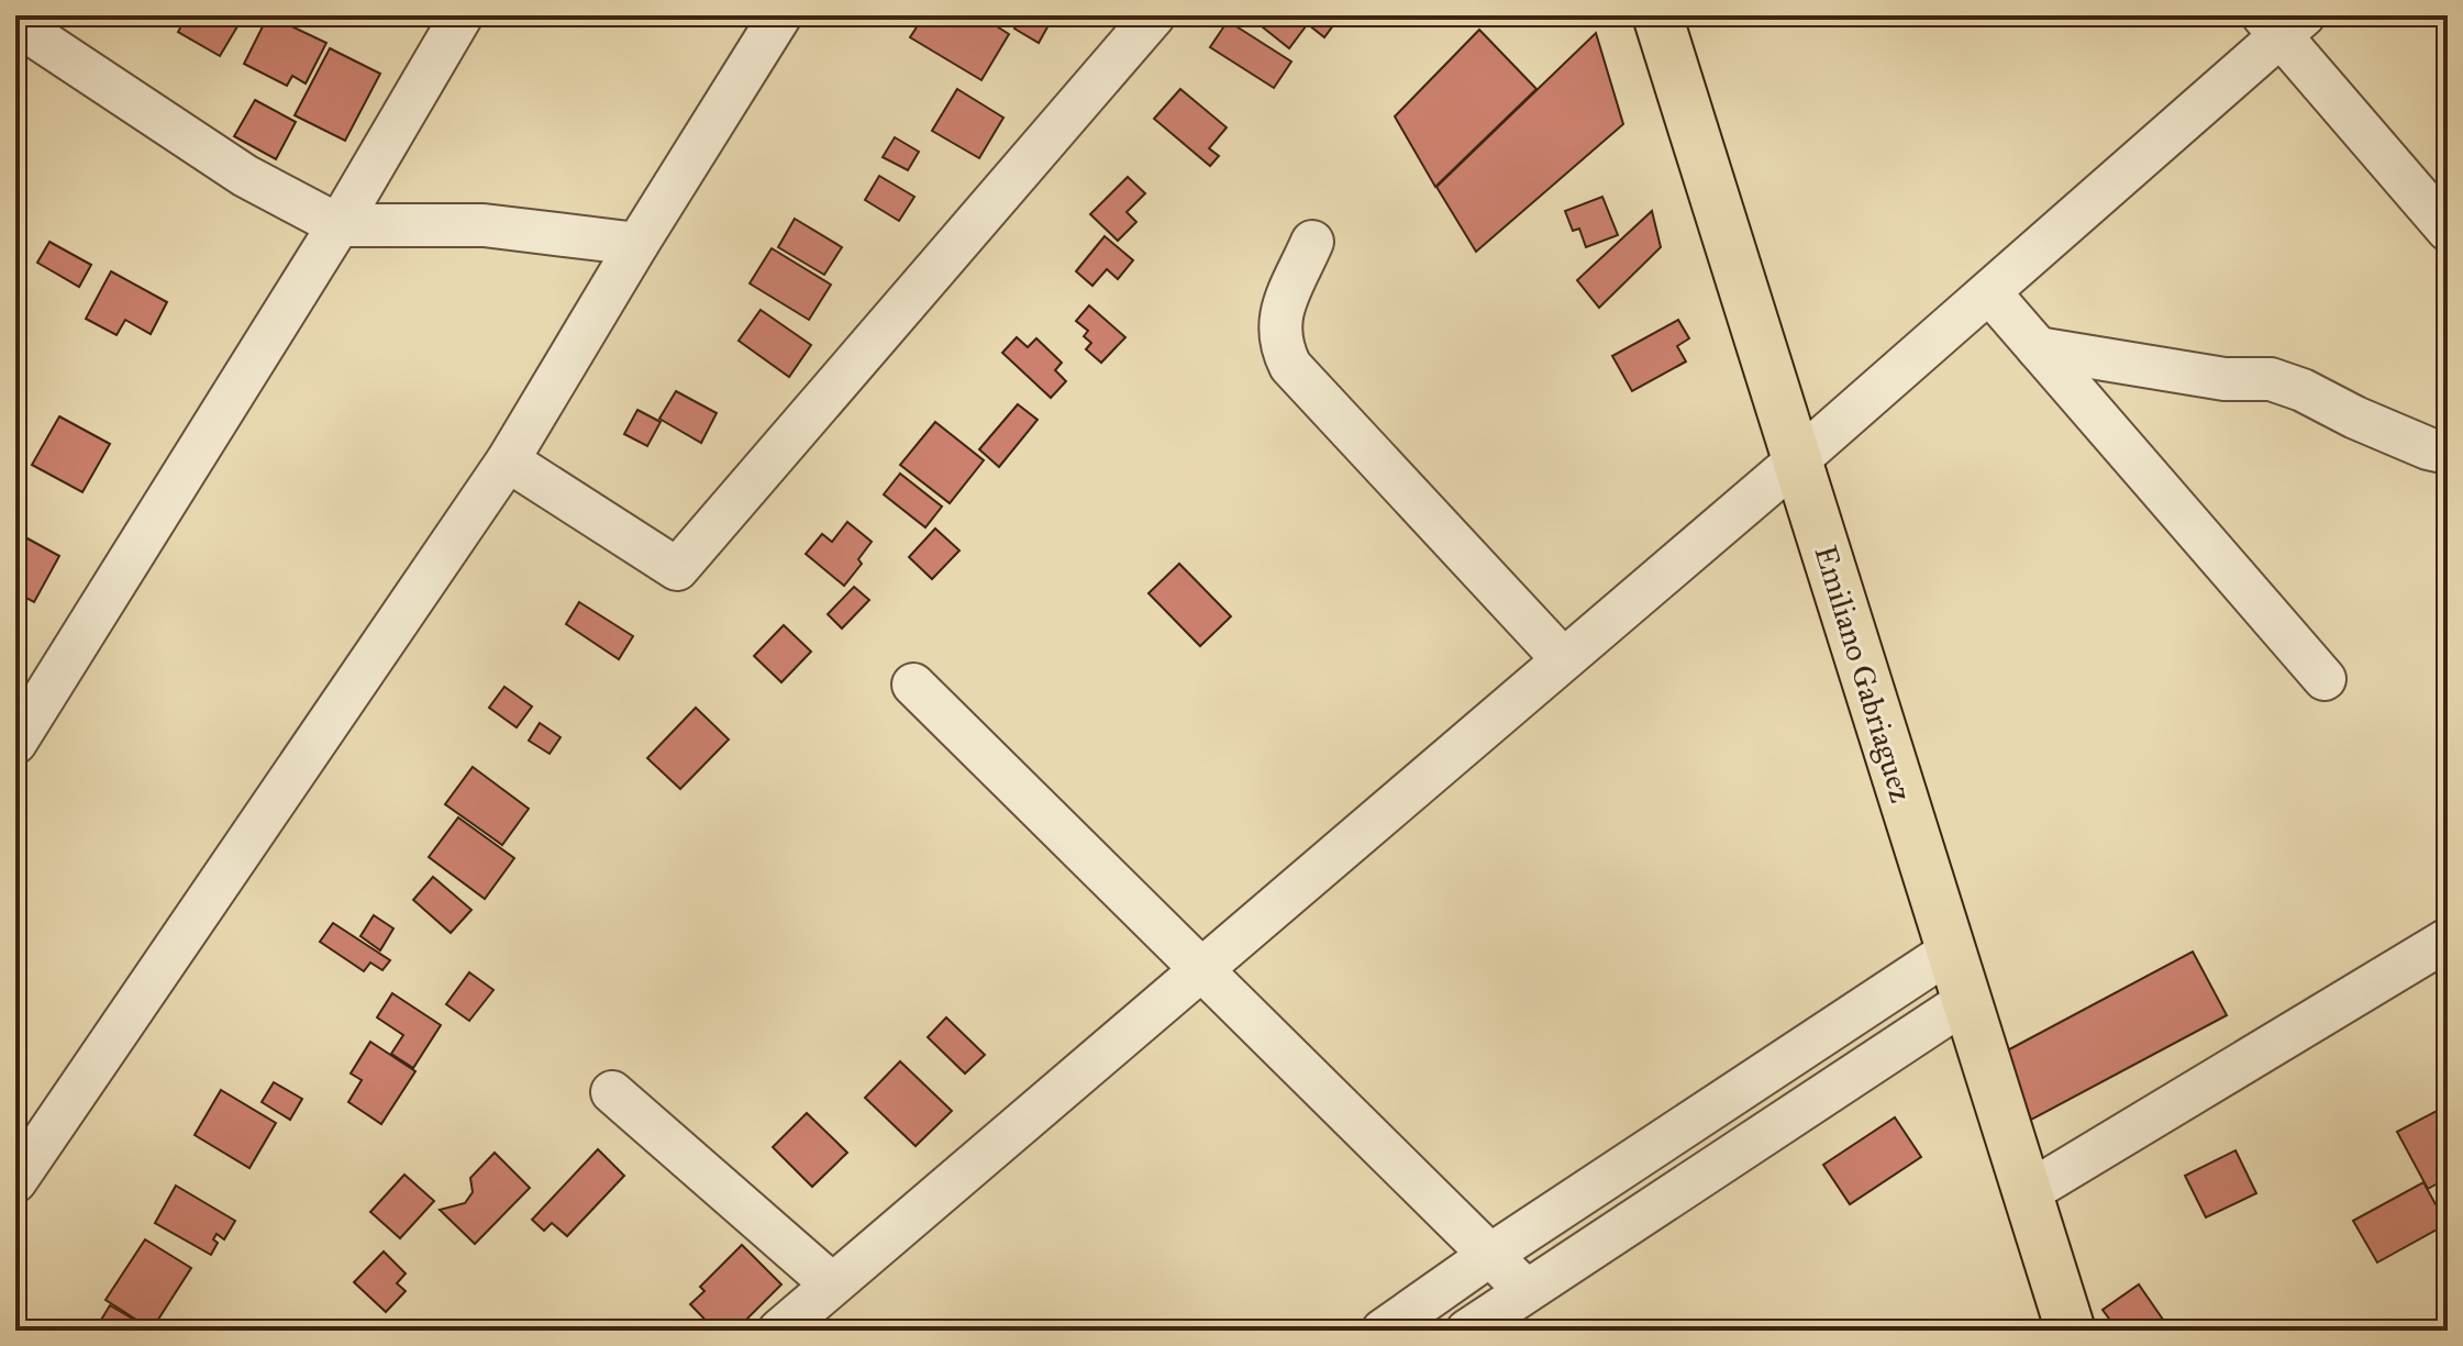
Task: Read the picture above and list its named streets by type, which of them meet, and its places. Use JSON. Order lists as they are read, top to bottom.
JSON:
{
  "streets": {
    "main road": ["Emiliano Gabriaguez"]
  }
}
